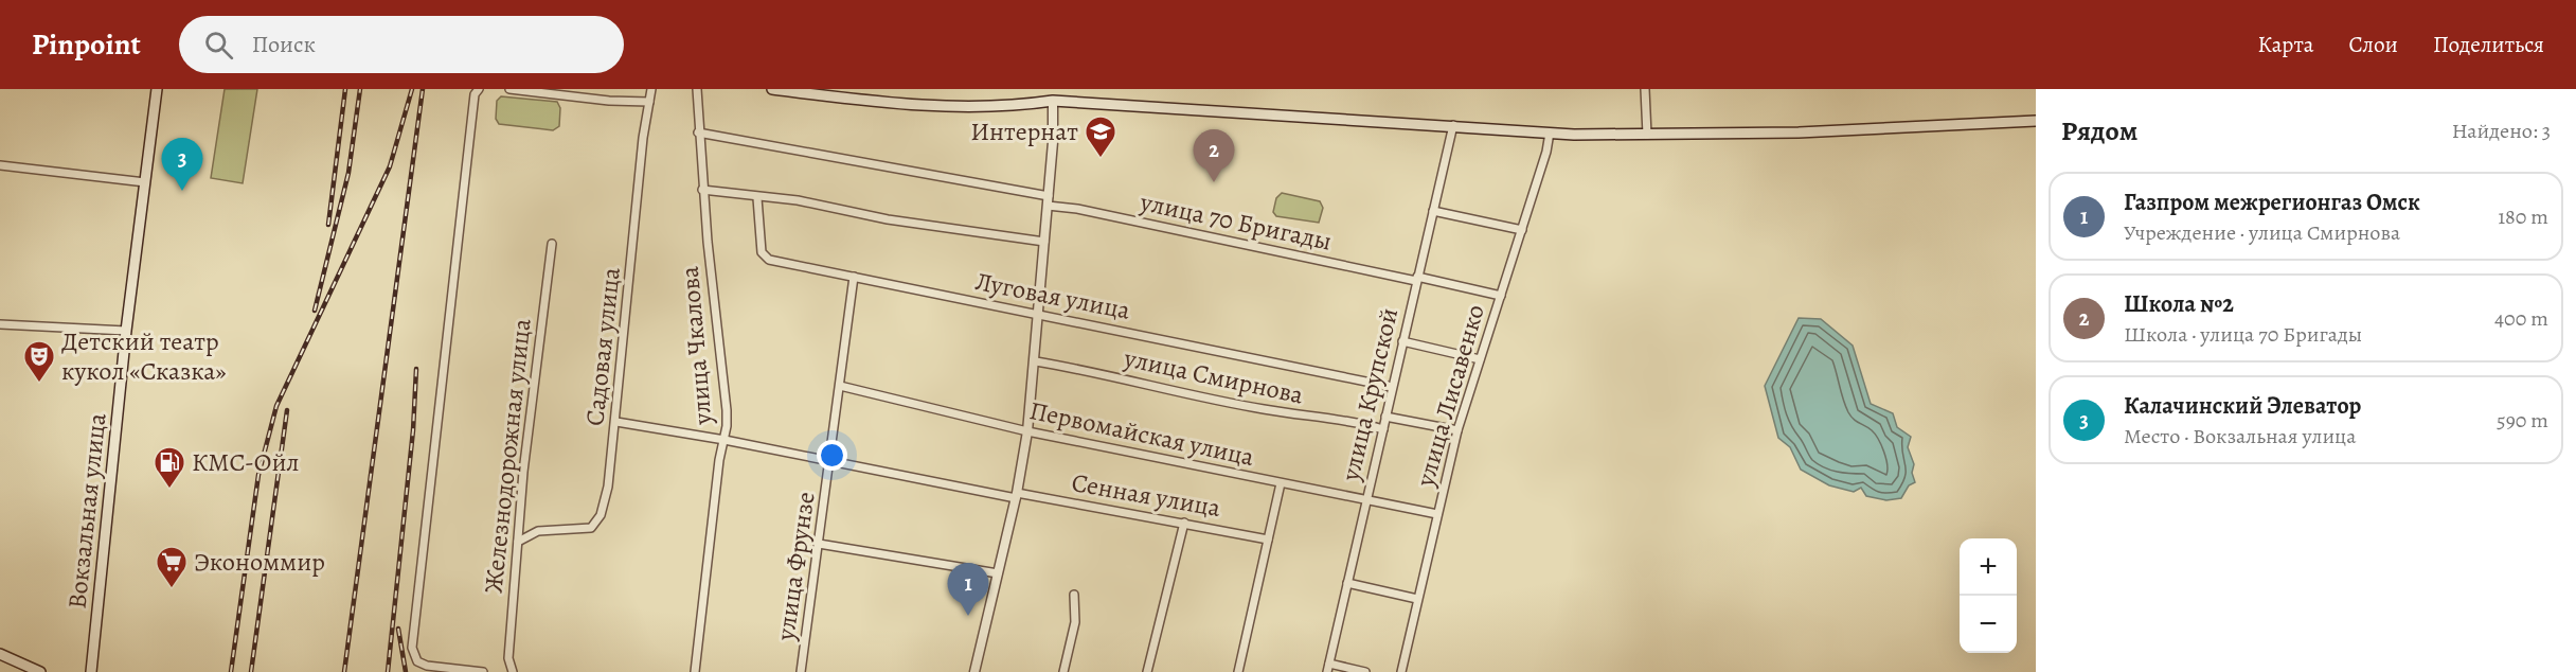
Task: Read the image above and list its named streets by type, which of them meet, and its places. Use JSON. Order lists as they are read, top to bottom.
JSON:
{
  "streets": {
    "main road": ["Вокзальная улица"],
    "street": [
      "улица 70 Бригады",
      "Луговая улица",
      "улица Чкалова",
      "Садовая улица",
      "улица Смирнова",
      "улица Крупской",
      "улица Лисавенко",
      "Первомайская улица",
      "Железнодорожная улица",
      "Сенная улица",
      "улица Фрунзе"
    ]
  },
  "crossings": [
    ["улица 70 Бригады", "улица Чкалова"],
    ["улица 70 Бригады", "улица Крупской"],
    ["улица 70 Бригады", "улица Лисавенко"],
    ["Луговая улица", "улица Крупской"],
    ["Луговая улица", "улица Фрунзе"],
    ["улица Чкалова", "Сенная улица"],
    ["Садовая улица", "Железнодорожная улица"],
    ["Садовая улица", "Сенная улица"],
    ["улица Смирнова", "улица Крупской"],
    ["улица Крупской", "Первомайская улица"],
    ["улица Лисавенко", "Первомайская улица"],
    ["Первомайская улица", "улица Фрунзе"],
    ["Сенная улица", "улица Фрунзе"]
  ],
  "places": {
    "school or university": ["Интернат"],
    "theatre": ["Детский театр кукол «Сказка»"],
    "fuel station": ["КМС-Ойл"],
    "supermarket": ["Экономмир"]
  },
  "page": {
    "header": "Pinpoint",
    "search": "Поиск",
    "nav": ["Карта", "Слои", "Поделиться"],
    "heading": ["Рядом", "Найдено: 3"],
    "pins": ["2", "3", "1"],
    "list": [
      {
        "mark": "1",
        "name": "Газпром межрегионгаз Омск",
        "note": "Учреждение · улица Смирнова",
        "value": "180 m"
      },
      {
        "mark": "2",
        "name": "Школа №2",
        "note": "Школа · улица 70 Бригады",
        "value": "400 m"
      },
      {
        "mark": "3",
        "name": "Калачинский Элеватор",
        "note": "Место · Вокзальная улица",
        "value": "590 m"
      }
    ],
    "map_buttons": ["+", "−"]
  }
}
